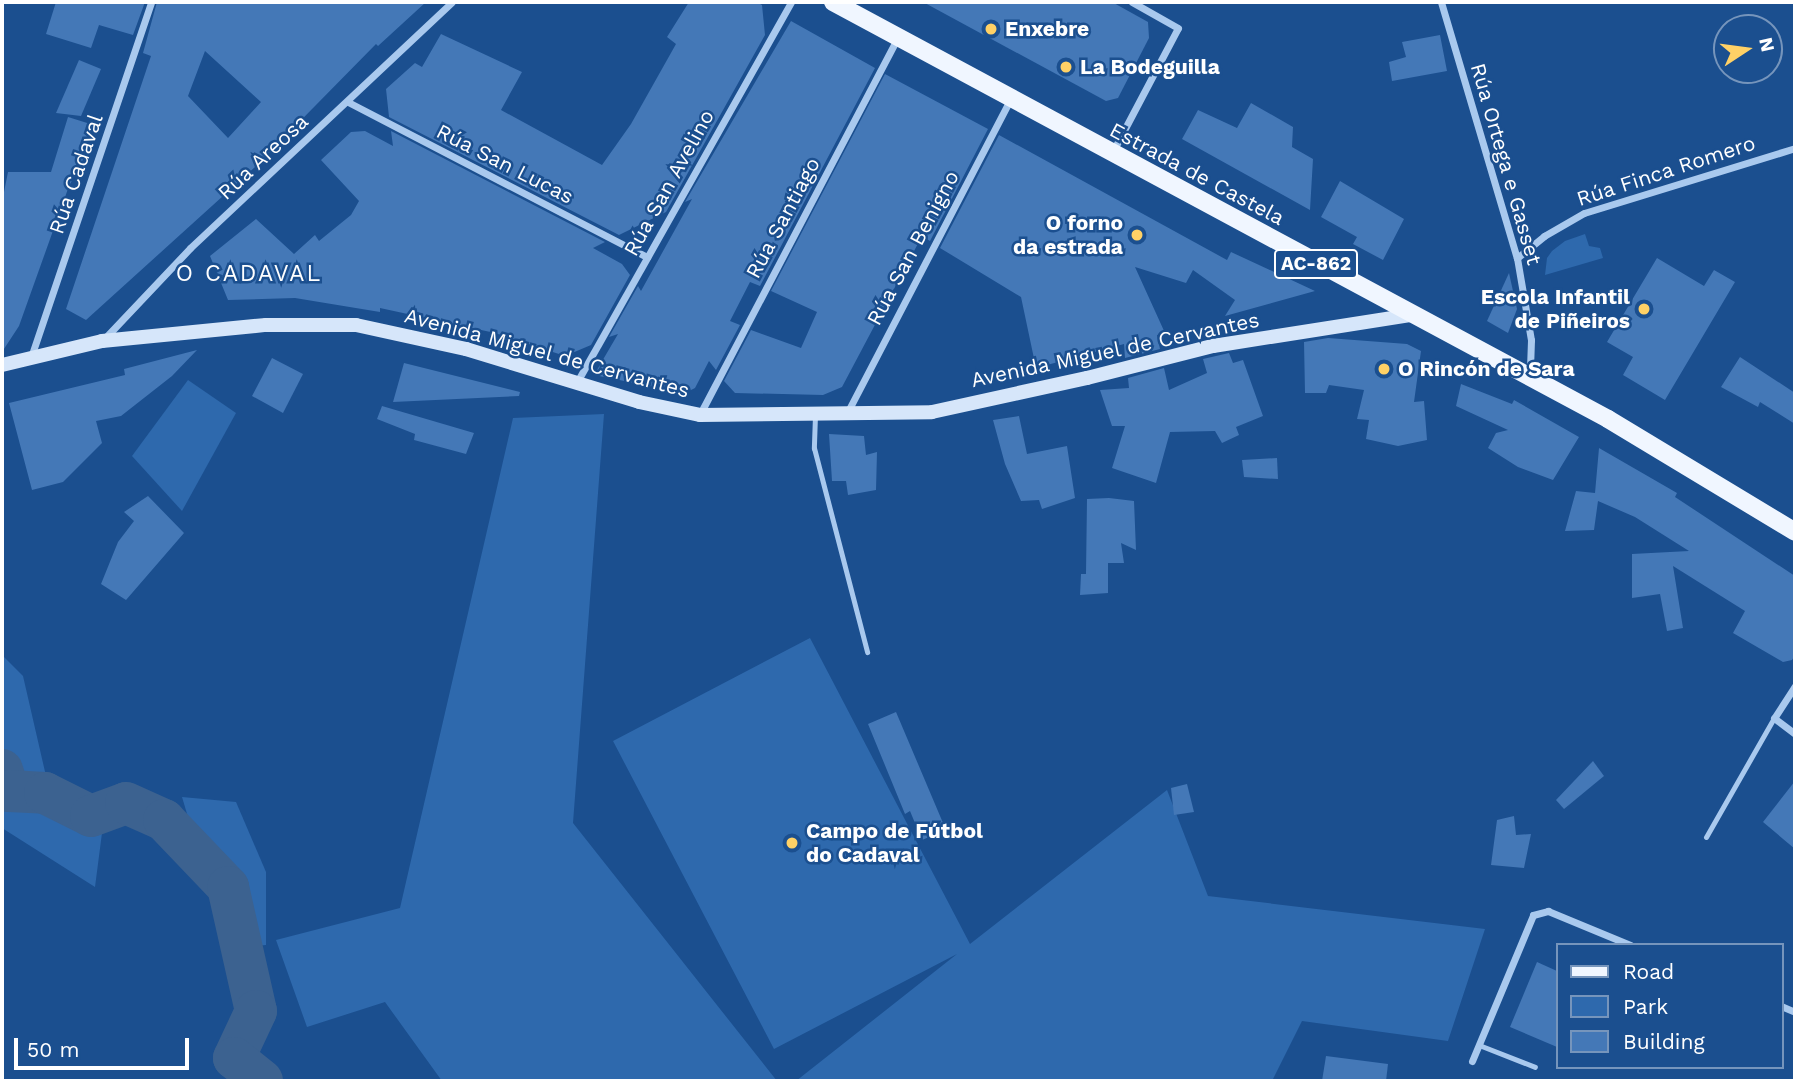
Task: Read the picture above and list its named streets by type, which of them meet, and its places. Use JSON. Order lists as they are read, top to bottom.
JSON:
{
  "streets": {
    "main road": ["Estrada de Castela", "AC-862"],
    "street": [
      "Rúa Areosa",
      "Rúa San Lucas",
      "Rúa Ortega e Gasset",
      "Rúa Finca Romero",
      "Rúa Cadaval",
      "Rúa San Avelino",
      "Rúa Santiago",
      "Rúa San Benigno",
      "Avenida Miguel de Cervantes"
    ]
  },
  "crossings": [
    ["Rúa Areosa", "Rúa San Lucas"],
    ["Rúa Areosa", "Avenida Miguel de Cervantes"],
    ["Rúa San Lucas", "Rúa San Avelino"],
    ["Rúa Ortega e Gasset", "Rúa Finca Romero"],
    ["Rúa Ortega e Gasset", "Estrada de Castela"],
    ["Rúa Cadaval", "Avenida Miguel de Cervantes"],
    ["Estrada de Castela", "Rúa Santiago"],
    ["Estrada de Castela", "Rúa San Benigno"],
    ["Estrada de Castela", "Avenida Miguel de Cervantes"],
    ["Rúa San Avelino", "Avenida Miguel de Cervantes"],
    ["Rúa Santiago", "Avenida Miguel de Cervantes"],
    ["Rúa San Benigno", "Avenida Miguel de Cervantes"]
  ],
  "districts": ["O CADAVAL"],
  "places": [
    "Enxebre",
    "La Bodeguilla",
    "O forno da estrada",
    "Escola Infantil de Piñeiros",
    "O Rincón de Sara",
    "Campo de Fútbol do Cadaval"
  ],
  "legend": ["Road", "Park", "Building"],
  "scale_bar": "50 m",
  "north": "right"
}
